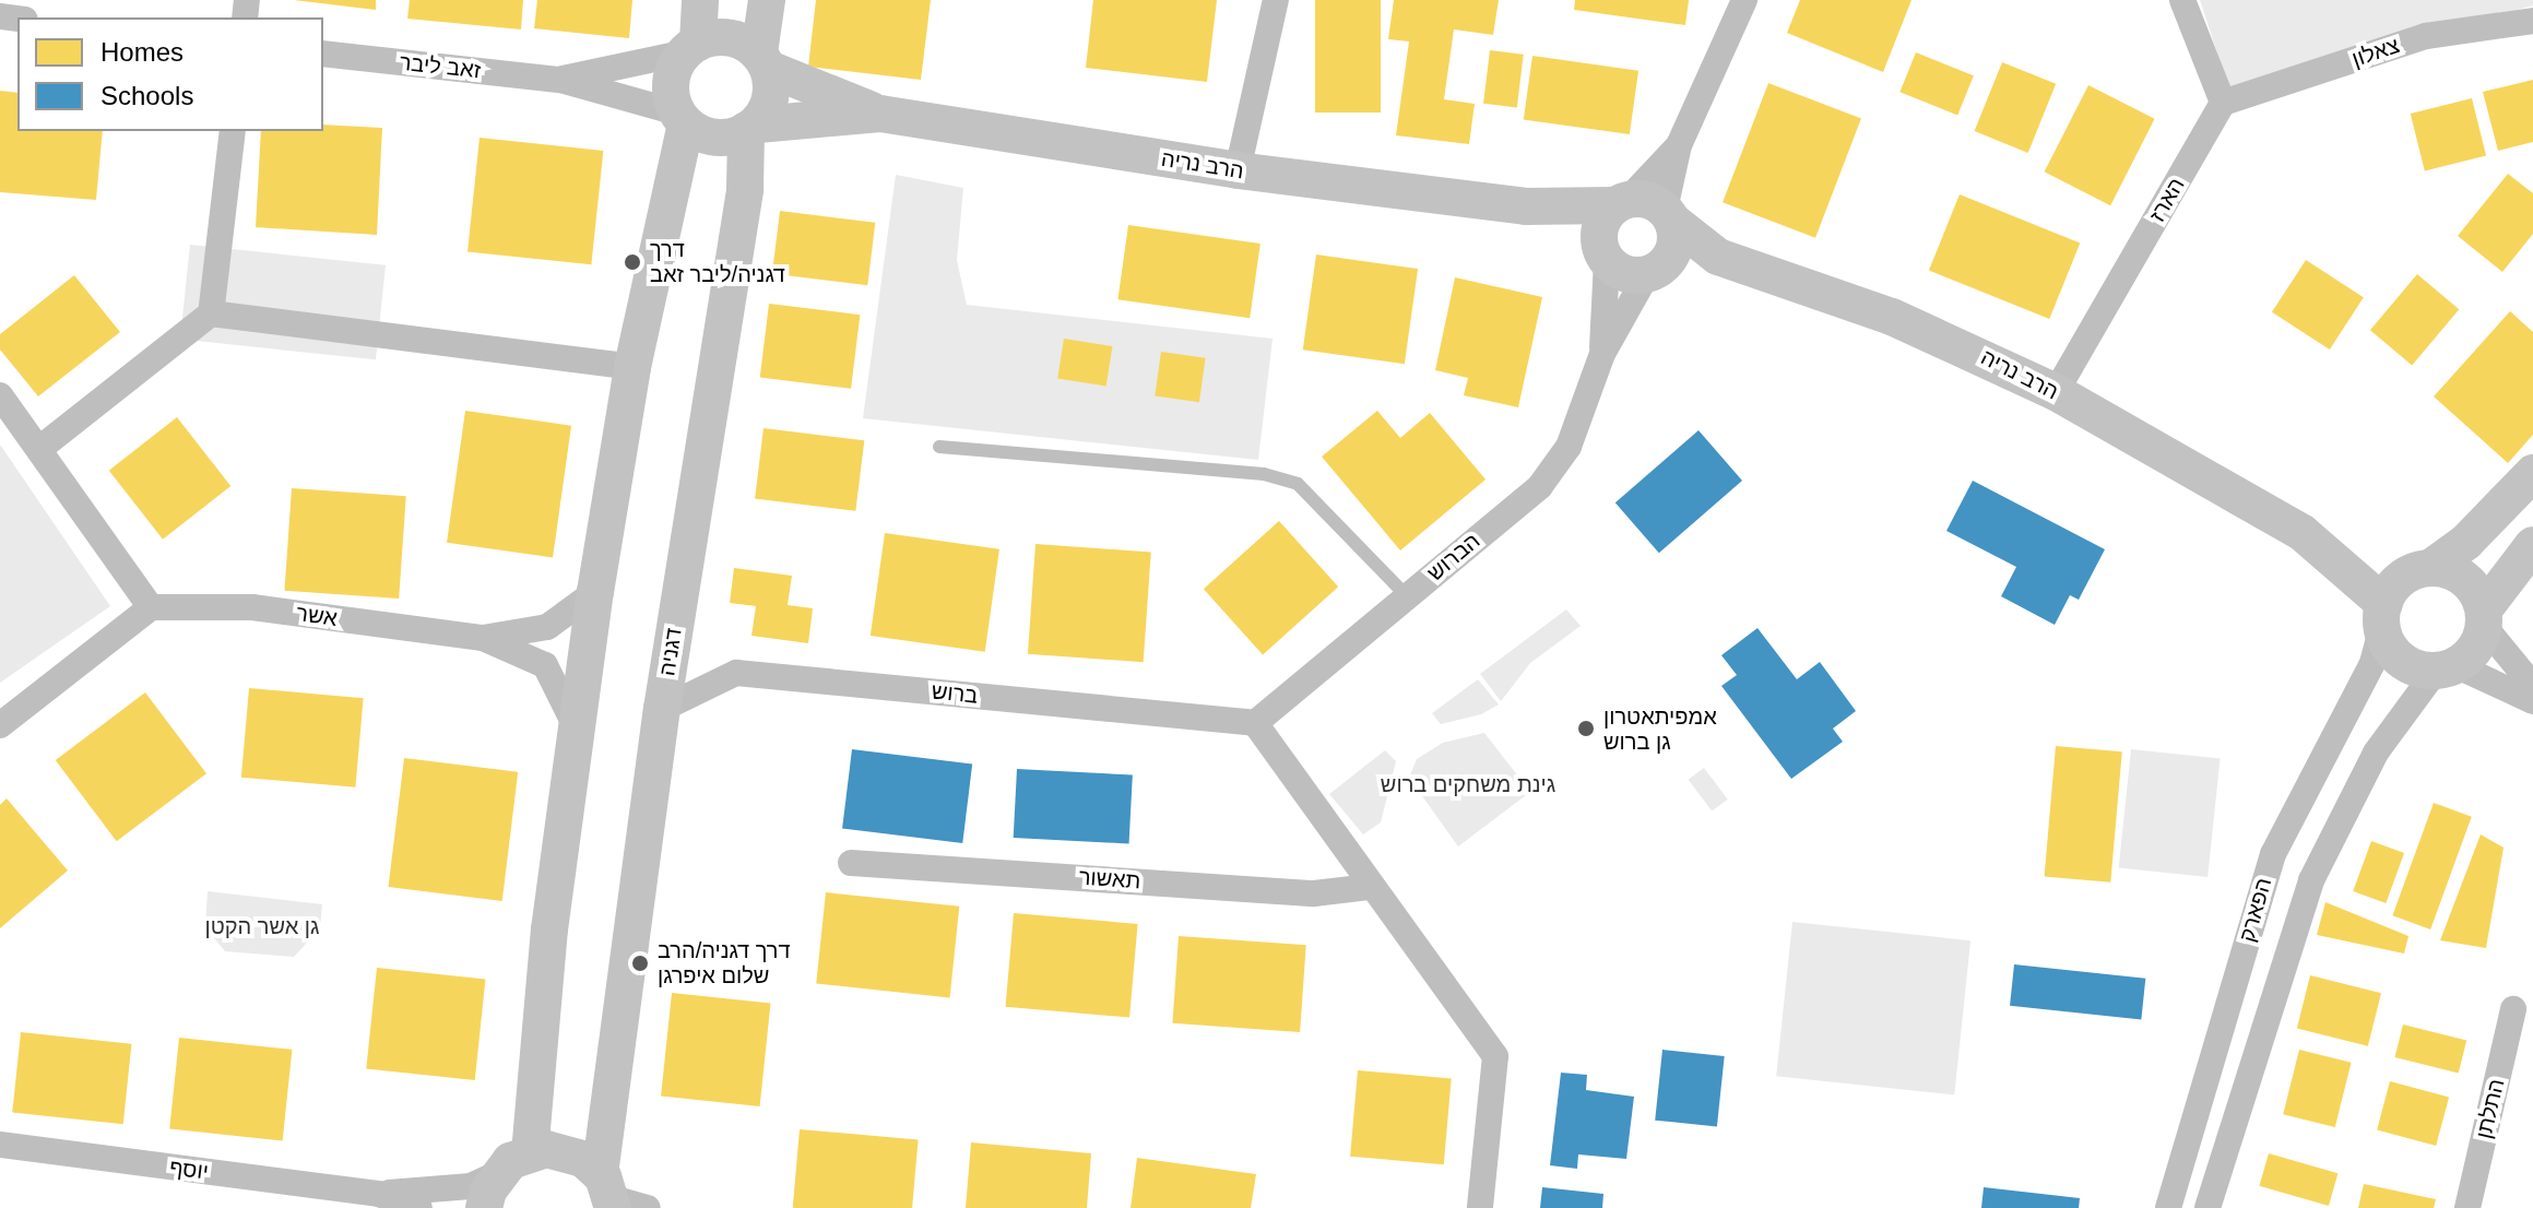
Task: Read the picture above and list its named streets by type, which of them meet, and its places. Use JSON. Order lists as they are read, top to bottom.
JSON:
{
  "streets": {
    "street": [
      "צאלון",
      "זאב ליבר",
      "הרב נריה",
      "הארז",
      "הברוש",
      "אשר",
      "דגניה",
      "ברוש",
      "תאשור",
      "הפארק",
      "התלתן",
      "יוסף"
    ]
  },
  "crossings": [
    ["צאלון", "הארז"],
    ["זאב ליבר", "הרב נריה"],
    ["זאב ליבר", "דגניה"],
    ["הרב נריה", "הארז"],
    ["הרב נריה", "הברוש"],
    ["הרב נריה", "דגניה"],
    ["הרב נריה", "הפארק"],
    ["הברוש", "ברוש"],
    ["דגניה", "ברוש"]
  ],
  "parks": ["גינת משחקים ברוש", "גן אשר הקטן"],
  "places": ["דרך דגניה/ליבר זאב", "אמפיתאטרון גן ברוש", "דרך דגניה/הרב שלום איפרגן"],
  "legend": ["Homes", "Schools"]
}
